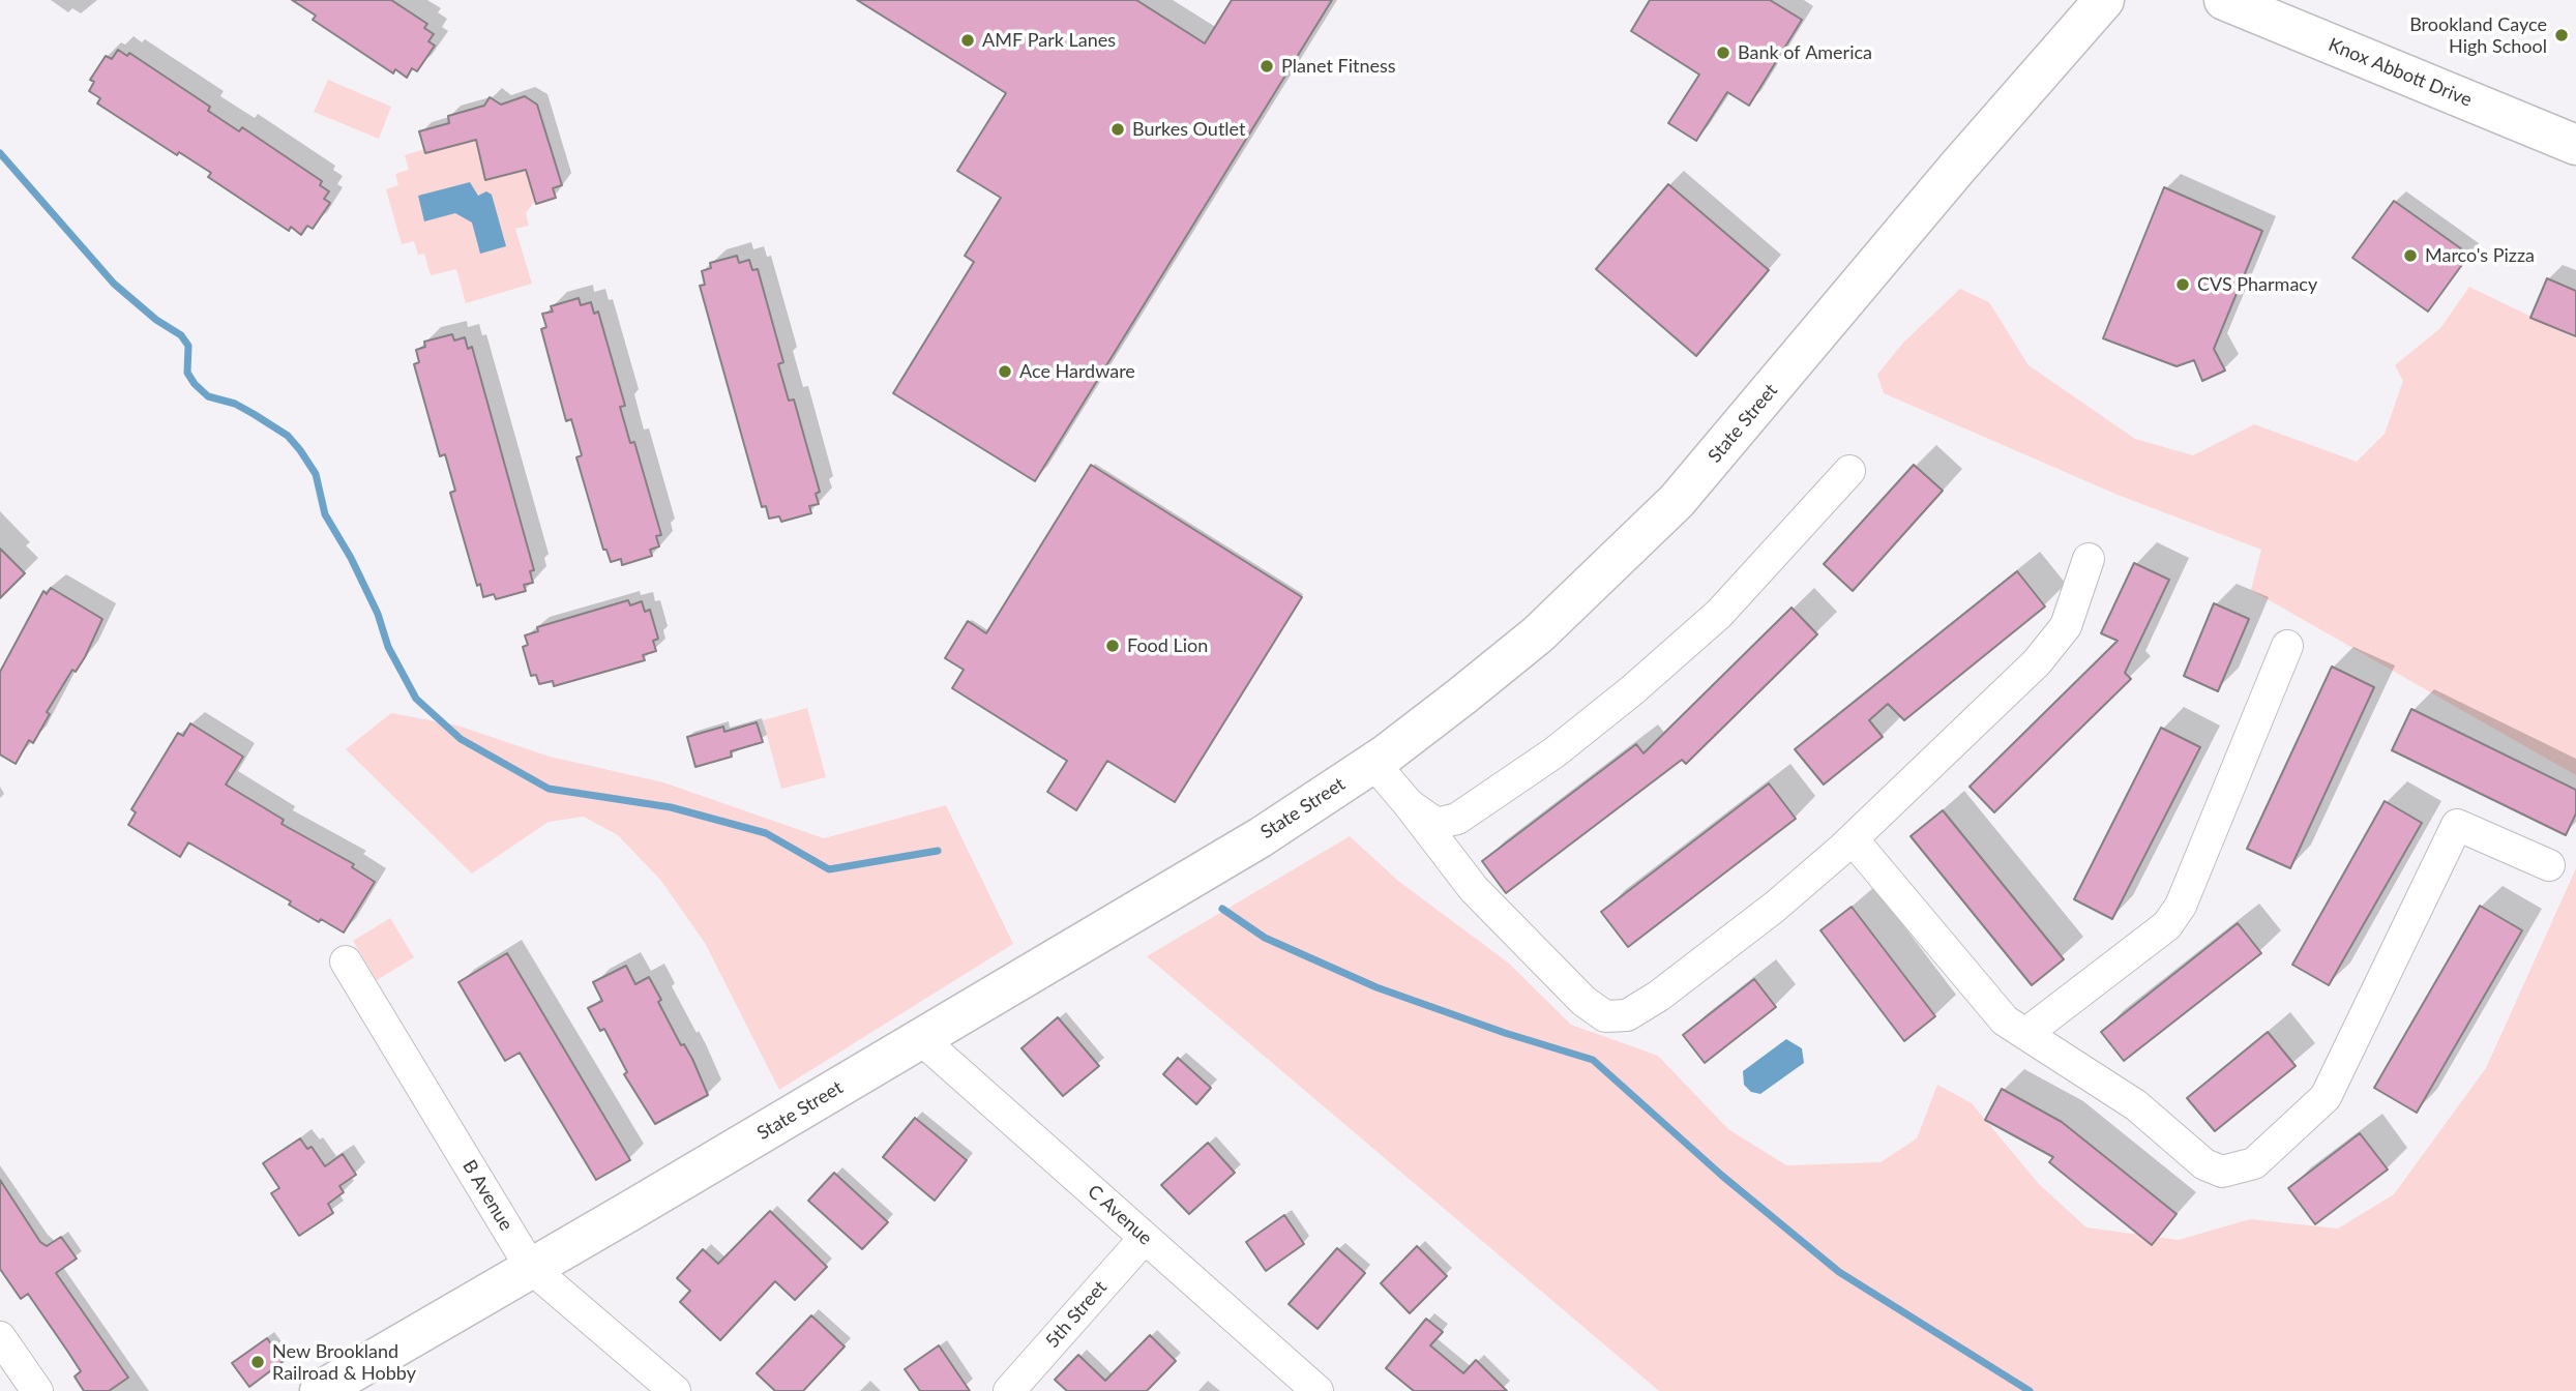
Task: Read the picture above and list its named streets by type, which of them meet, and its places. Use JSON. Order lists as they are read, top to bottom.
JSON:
{
  "streets": {
    "main road": ["Knox Abbott Drive", "State Street"],
    "street": ["B Avenue", "C Avenue", "5th Street"]
  },
  "crossings": [
    ["State Street", "B Avenue"],
    ["State Street", "C Avenue"],
    ["C Avenue", "5th Street"]
  ],
  "places": [
    "Brookland Cayce High School",
    "AMF Park Lanes",
    "Bank of America",
    "Planet Fitness",
    "Burkes Outlet",
    "Marco's Pizza",
    "CVS Pharmacy",
    "Ace Hardware",
    "Food Lion",
    "New Brookland Railroad & Hobby"
  ]
}
